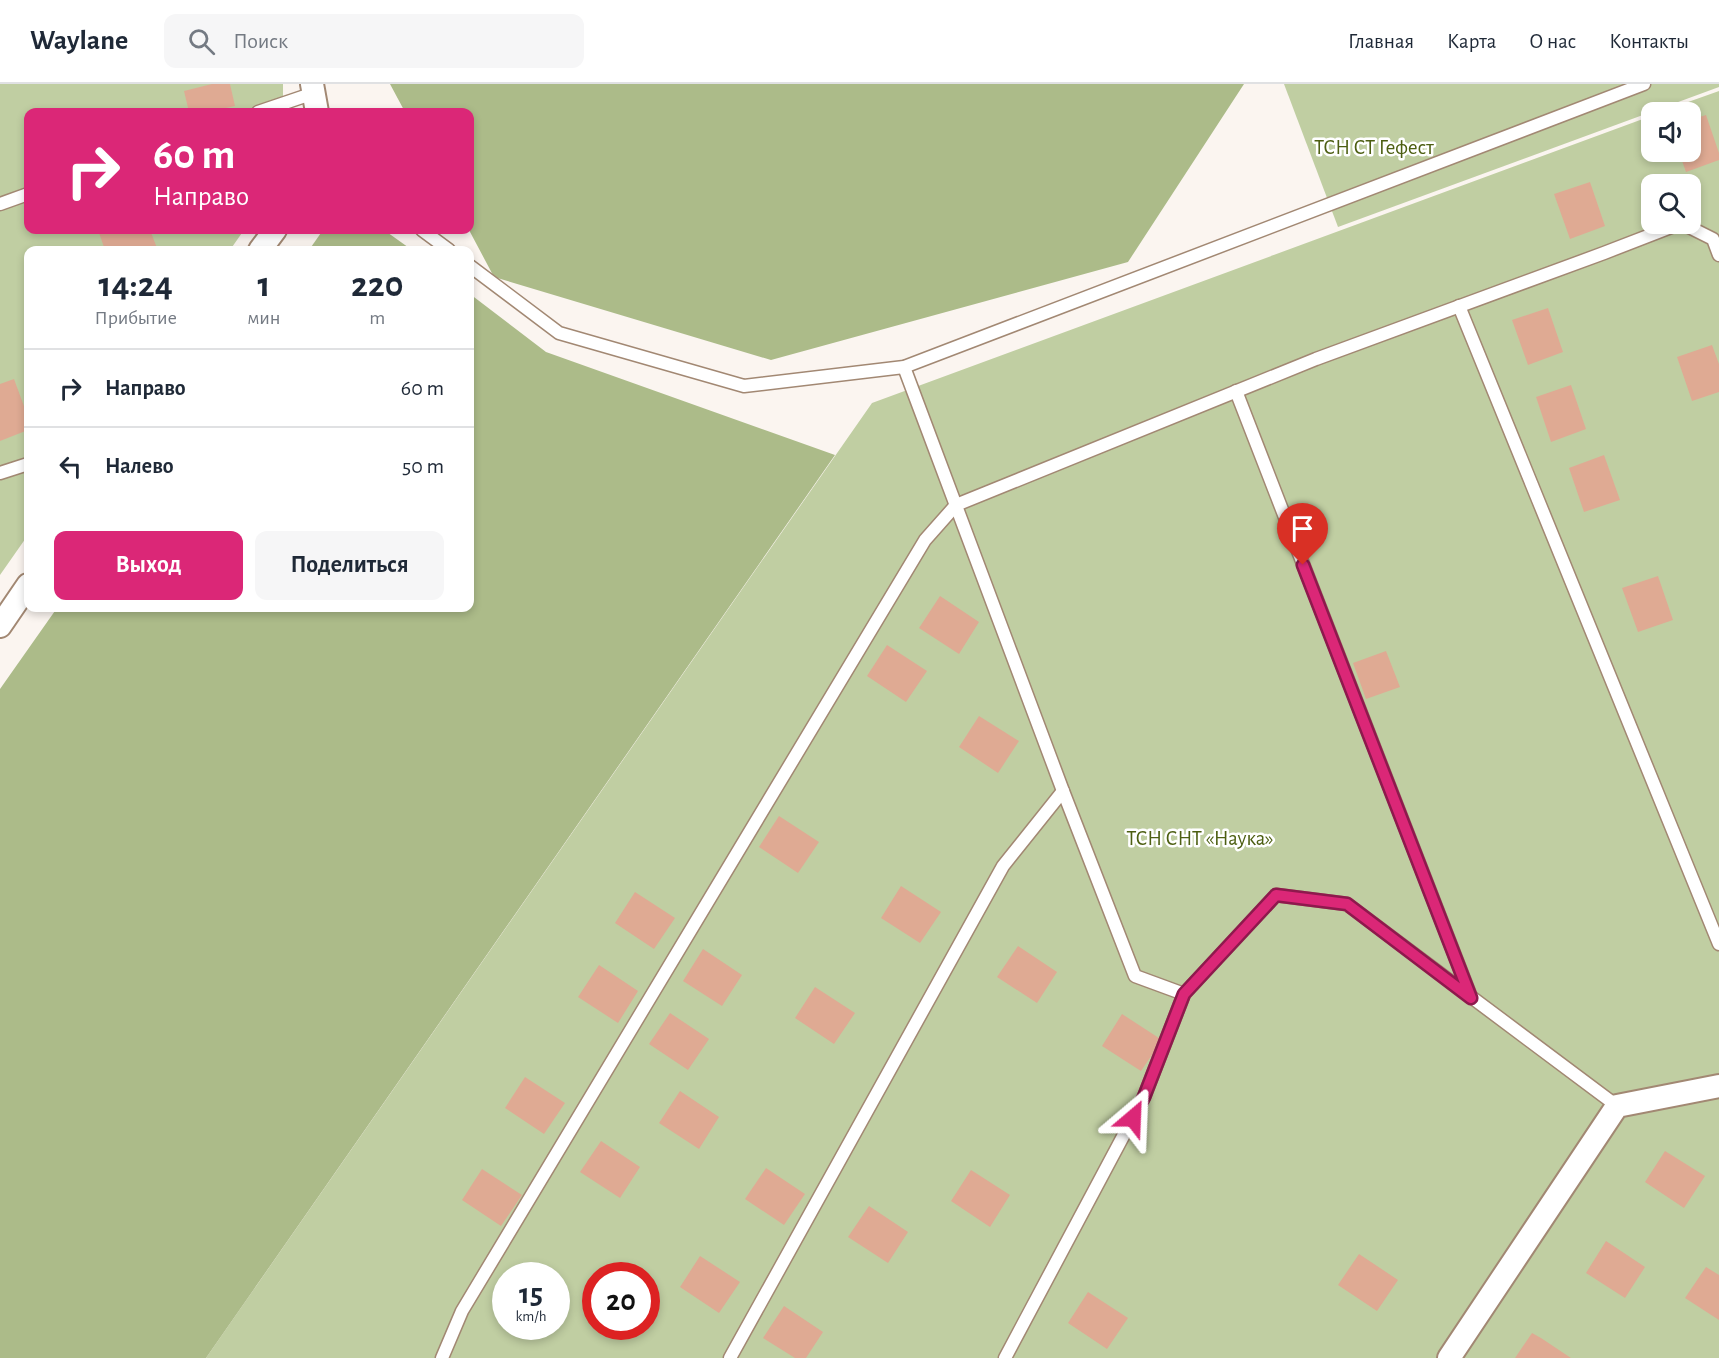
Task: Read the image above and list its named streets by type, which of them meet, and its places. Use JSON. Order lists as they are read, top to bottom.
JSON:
{
  "parks": ["ТСН СТ Гефест", "ТСН СНТ «Наука»"],
  "page": {
    "header": "Waylane",
    "search": "Поиск",
    "nav": [
      "Главная",
      "Карта",
      "О нас",
      "Контакты"
    ],
    "turn": ["60 m", "Направо"],
    "eta": [
      "14:24",
      "Прибытие",
      "1",
      "мин",
      "220",
      "m"
    ],
    "list": [
      {
        "name": "Направо",
        "value": "60 m"
      },
      {
        "name": "Налево",
        "value": "50 m"
      }
    ],
    "buttons": ["Выход", "Поделиться"],
    "speed": "15 km/h",
    "limit": "20"
  }
}
